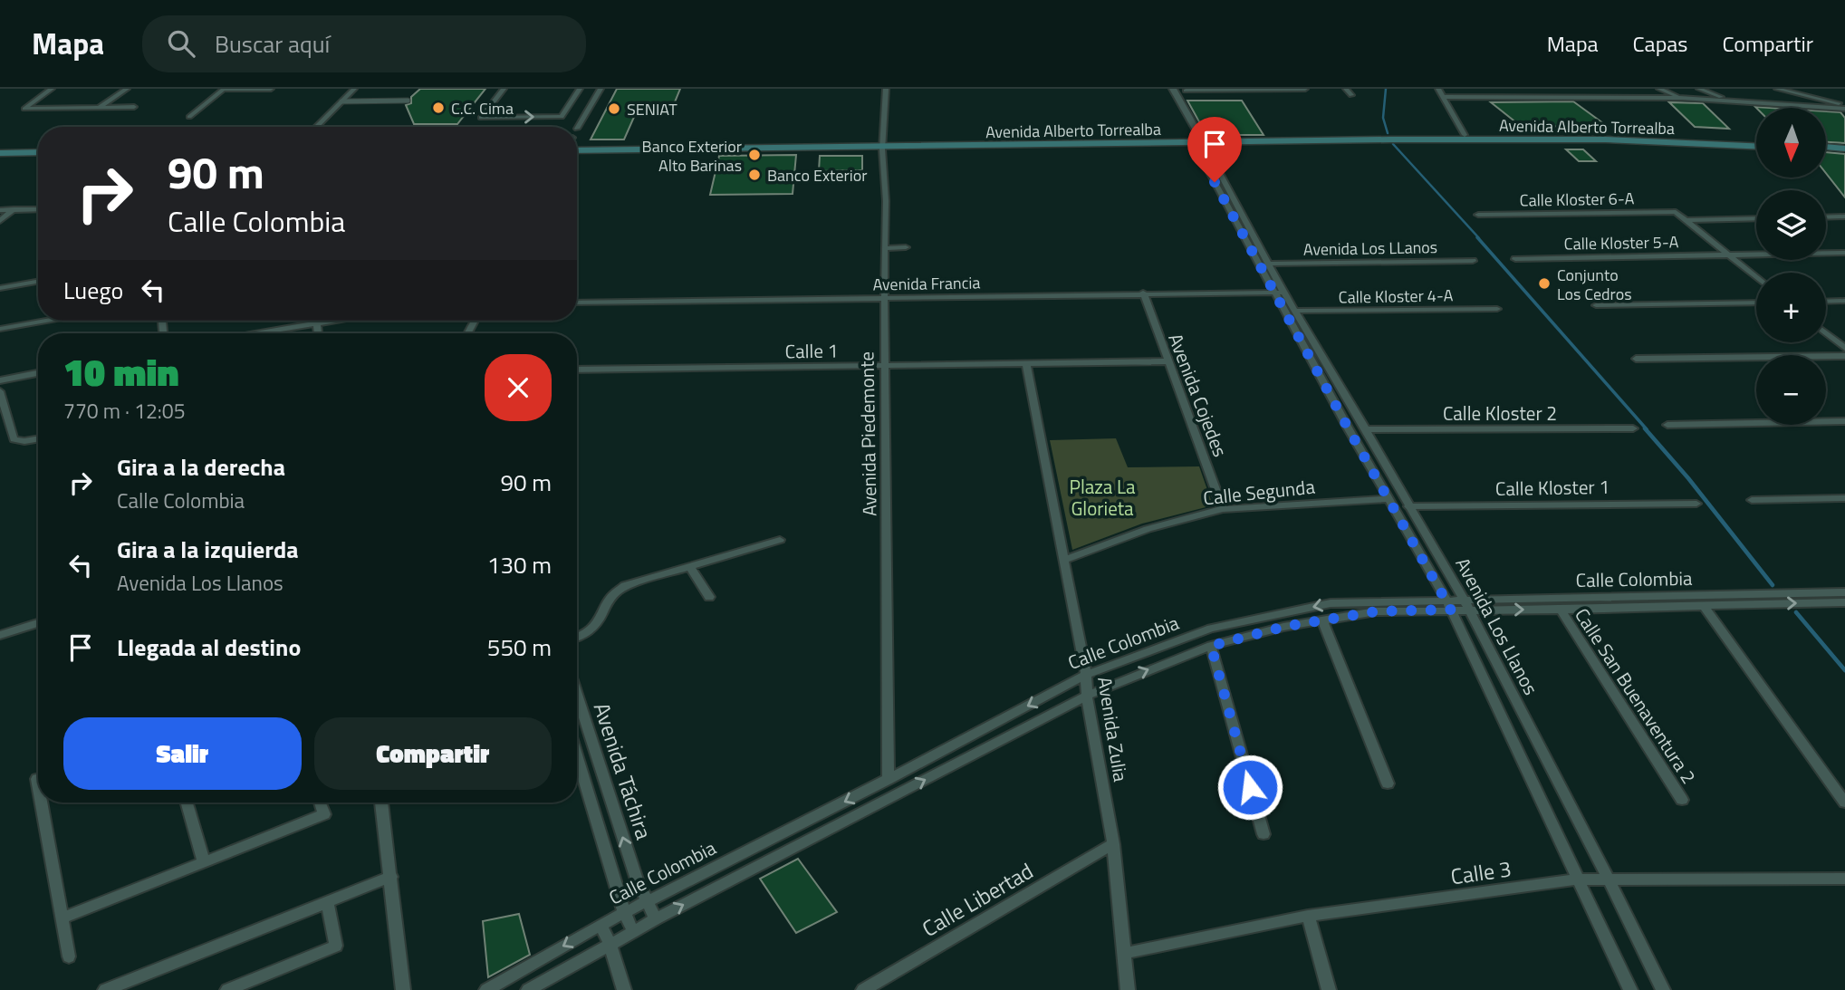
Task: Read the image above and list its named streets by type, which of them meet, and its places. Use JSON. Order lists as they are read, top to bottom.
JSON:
{
  "streets": {
    "main road": ["Avenida Alberto Torrealba"],
    "street": [
      "Calle Kloster 6-A",
      "Calle Kloster 5-A",
      "Avenida Los LLanos",
      "Avenida Francia",
      "Calle Kloster 4-A",
      "Calle 1",
      "Avenida Cojedes",
      "Calle Kloster 2",
      "Avenida Piedemonte",
      "Calle Kloster 1",
      "Calle Segunda",
      "Calle Colombia",
      "Avenida Los Llanos",
      "Calle San Buenaventura 2",
      "Avenida Zulia",
      "Avenida Táchira",
      "Calle 3",
      "Calle Libertad"
    ]
  },
  "crossings": [
    ["Avenida Alberto Torrealba", "Avenida Piedemonte"],
    ["Avenida Alberto Torrealba", "Avenida Los Llanos"],
    ["Avenida Los LLanos", "Avenida Los Llanos"],
    ["Avenida Francia", "Avenida Cojedes"],
    ["Avenida Francia", "Avenida Piedemonte"],
    ["Avenida Francia", "Avenida Los Llanos"],
    ["Calle Kloster 4-A", "Avenida Los Llanos"],
    ["Calle 1", "Avenida Cojedes"],
    ["Calle 1", "Avenida Piedemonte"],
    ["Calle 1", "Avenida Zulia"],
    ["Avenida Cojedes", "Calle Segunda"],
    ["Calle Kloster 2", "Avenida Los Llanos"],
    ["Avenida Piedemonte", "Calle Colombia"],
    ["Calle Kloster 1", "Avenida Los Llanos"],
    ["Calle Segunda", "Avenida Los Llanos"],
    ["Calle Segunda", "Avenida Zulia"],
    ["Calle Colombia", "Avenida Los Llanos"],
    ["Calle Colombia", "Calle San Buenaventura 2"],
    ["Calle Colombia", "Avenida Zulia"],
    ["Calle Colombia", "Avenida Táchira"],
    ["Avenida Los Llanos", "Calle 3"],
    ["Avenida Zulia", "Calle 3"],
    ["Avenida Zulia", "Calle Libertad"]
  ],
  "parks": ["Plaza La Glorieta"],
  "places": [
    "C.C. Cima",
    "SENIAT",
    "Banco Exterior Alto Barinas",
    "Banco Exterior",
    "Conjunto Los Cedros"
  ],
  "north": "bottom",
  "page": {
    "header": "Mapa",
    "search": "Buscar aquí",
    "nav": ["Mapa", "Capas", "Compartir"],
    "map_buttons": ["+", "−"],
    "turn": ["90 m", "Calle Colombia"],
    "then": "Luego",
    "heading": ["10 min", "770 m · 12:05"],
    "list": [
      {
        "name": "Gira a la derecha",
        "note": "Calle Colombia",
        "value": "90 m"
      },
      {
        "name": "Gira a la izquierda",
        "note": "Avenida Los Llanos",
        "value": "130 m"
      },
      {
        "name": "Llegada al destino",
        "value": "550 m"
      }
    ],
    "buttons": ["Salir", "Compartir"]
  }
}
